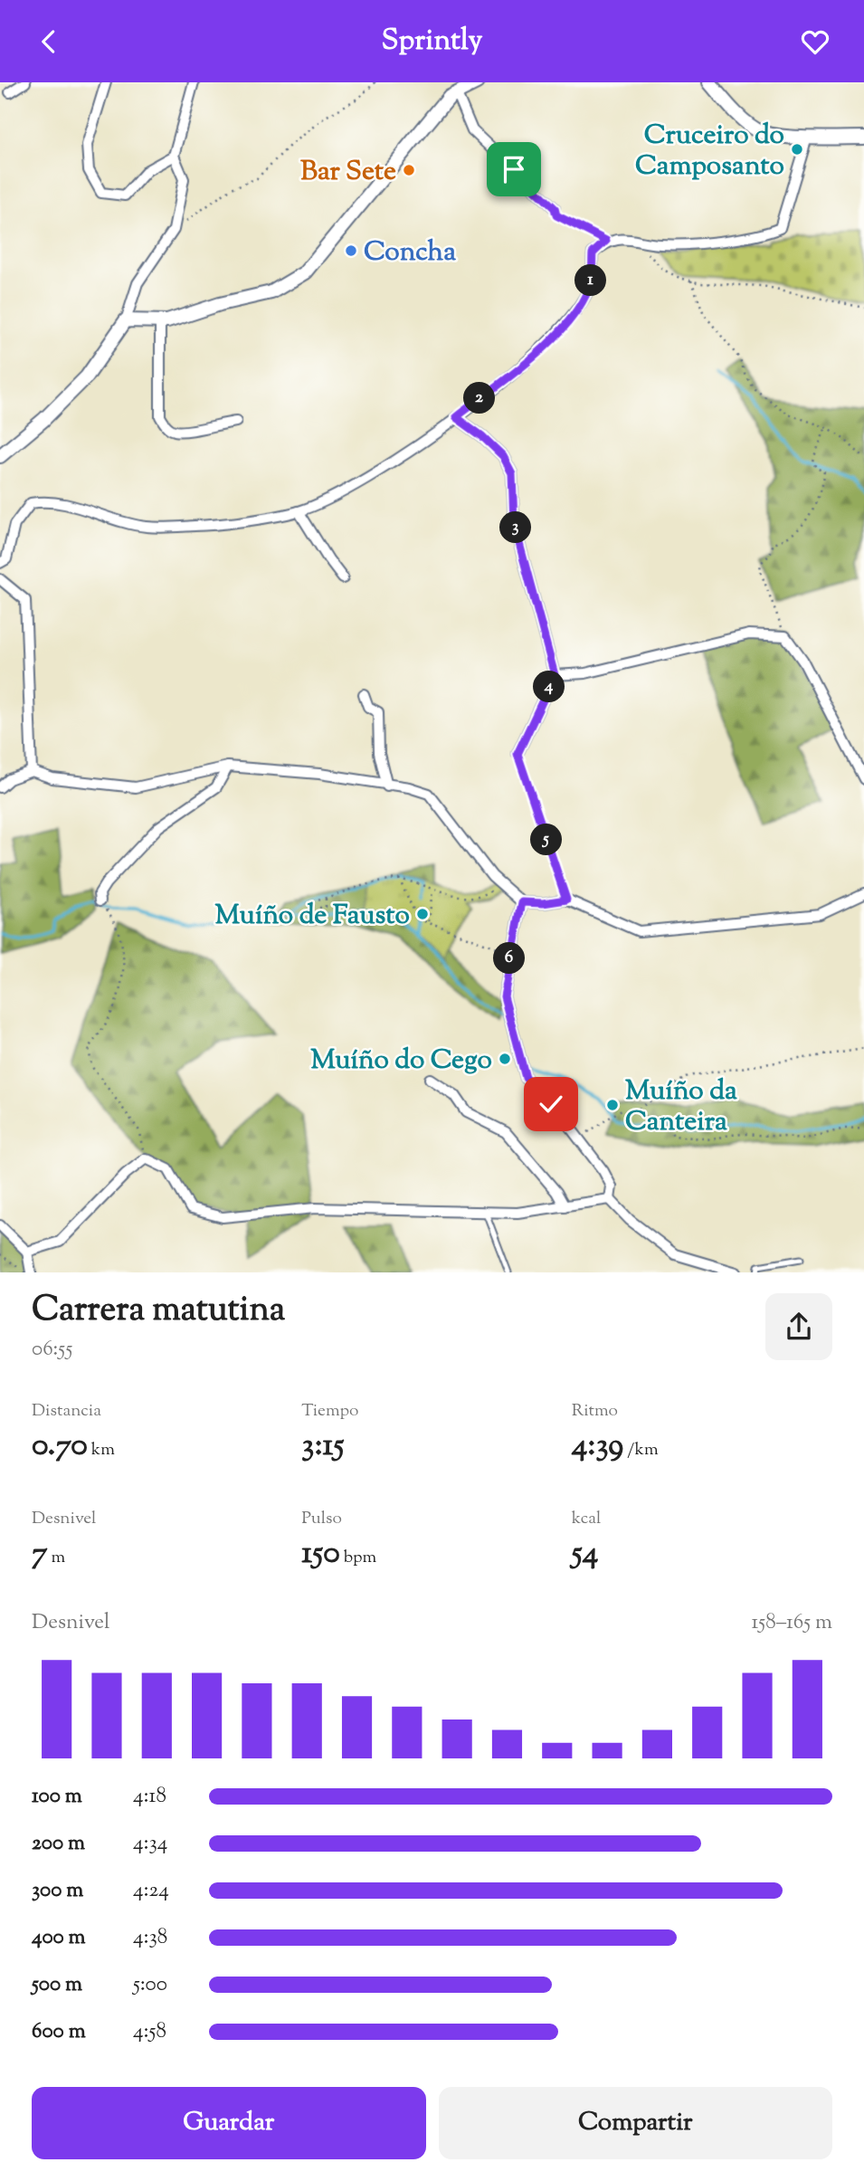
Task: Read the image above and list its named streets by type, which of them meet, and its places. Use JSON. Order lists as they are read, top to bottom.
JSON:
{
  "places": [
    "Cruceiro do Camposanto",
    "Bar Sete",
    "Concha",
    "Muíño de Fausto",
    "Muíño do Cego",
    "Muíño da Canteira"
  ],
  "page": {
    "header": "Sprintly",
    "pins": [
      "1",
      "2",
      "3",
      "4",
      "5",
      "6"
    ],
    "heading": ["Carrera matutina", "06:55"],
    "stats": [
      ["Distancia", "0.70 km"],
      ["Tiempo", "3:15"],
      ["Ritmo", "4:39 /km"],
      ["Desnivel", "7 m"],
      ["Pulso", "150 bpm"],
      ["kcal", "54"]
    ],
    "chart": ["Desnivel", "158–165 m"],
    "list": [
      {
        "name": "100 m",
        "note": "4:18"
      },
      {
        "name": "200 m",
        "note": "4:34"
      },
      {
        "name": "300 m",
        "note": "4:24"
      },
      {
        "name": "400 m",
        "note": "4:38"
      },
      {
        "name": "500 m",
        "note": "5:00"
      },
      {
        "name": "600 m",
        "note": "4:58"
      }
    ],
    "buttons": ["Guardar", "Compartir"]
  }
}
